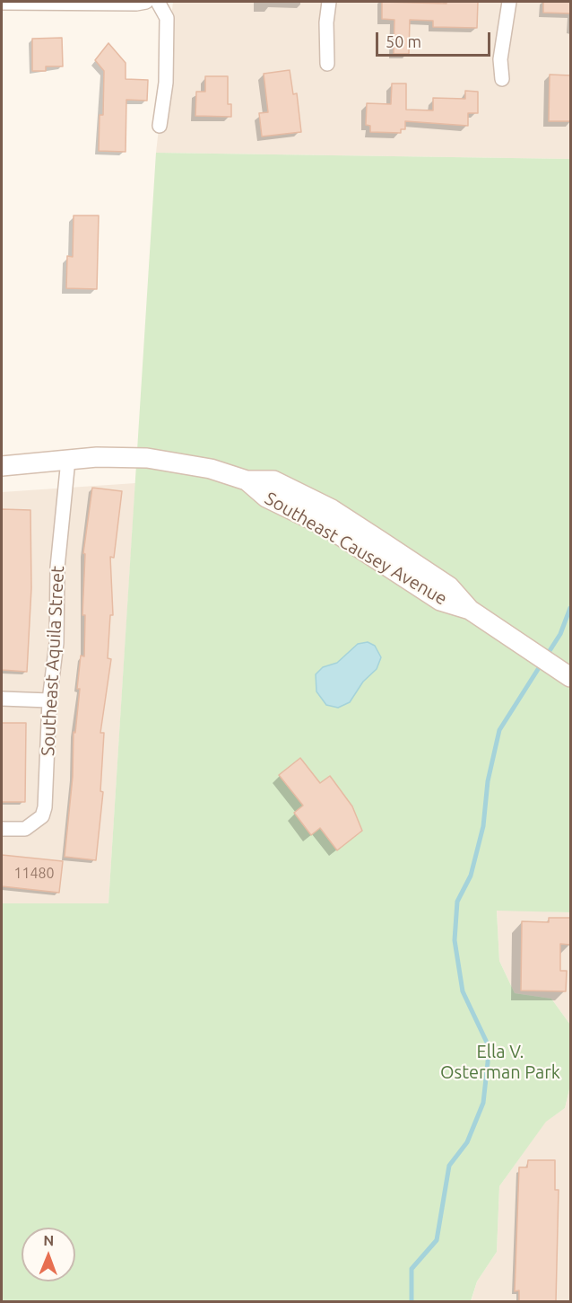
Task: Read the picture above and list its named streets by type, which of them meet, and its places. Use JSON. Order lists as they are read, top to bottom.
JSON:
{
  "streets": {
    "street": ["Southeast Causey Avenue", "Southeast Aquila Street"]
  },
  "crossings": [
    ["Southeast Causey Avenue", "Southeast Aquila Street"]
  ],
  "parks": ["Ella V. Osterman Park"],
  "house_numbers": ["11480"],
  "scale_bar": "50 m",
  "north": "top"
}
